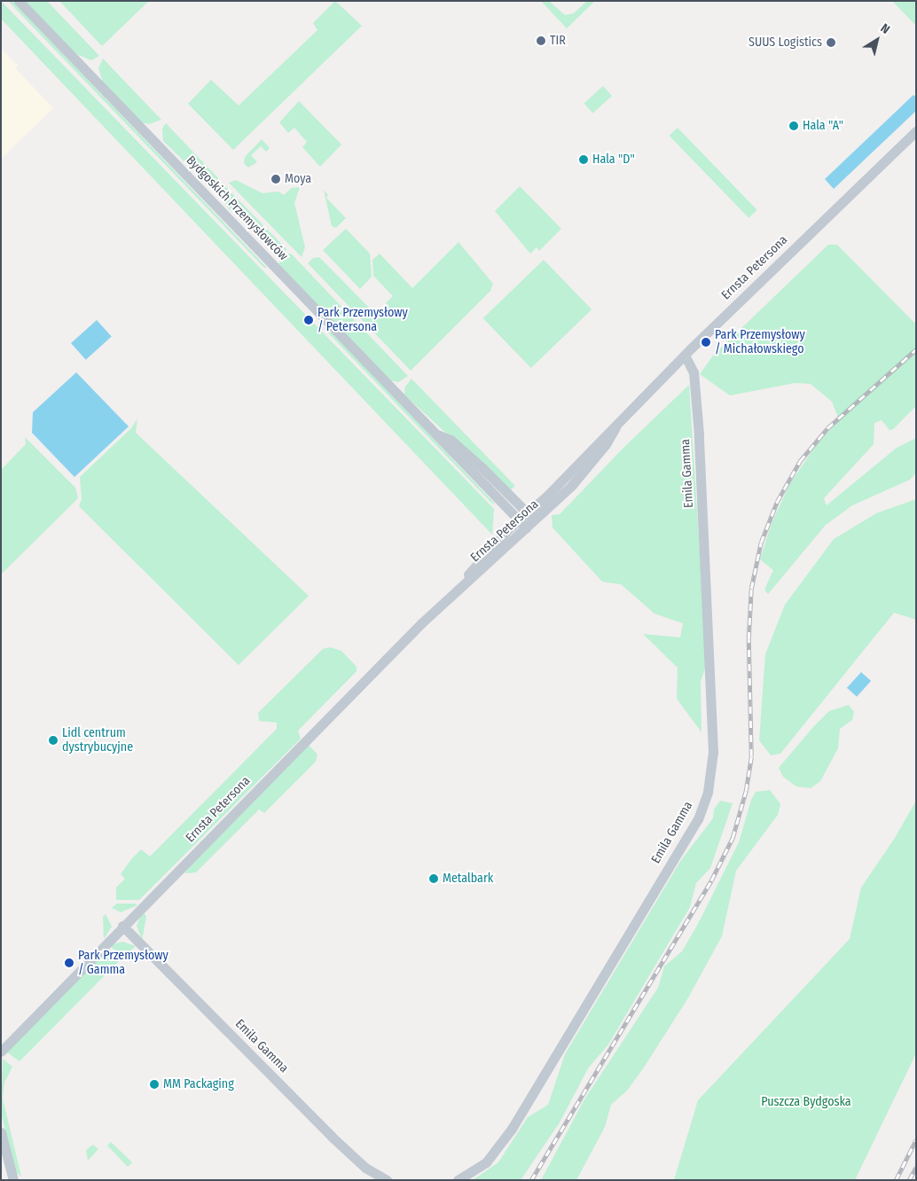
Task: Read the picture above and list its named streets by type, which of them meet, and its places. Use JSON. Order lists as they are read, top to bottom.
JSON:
{
  "streets": {
    "street": ["Bydgoskich Przemysłowców", "Ernsta Petersona", "Emila Gamma"]
  },
  "crossings": [
    ["Bydgoskich Przemysłowców", "Ernsta Petersona"],
    ["Ernsta Petersona", "Emila Gamma"]
  ],
  "parks": ["Puszcza Bydgoska"],
  "places": [
    "TIR",
    "SUUS Logistics",
    "Hala \"A\"",
    "Hala \"D\"",
    "Moya",
    "Park Przemysłowy / Petersona",
    "Park Przemysłowy / Michałowskiego",
    "Lidl centrum dystrybucyjne",
    "Metalbark",
    "Park Przemysłowy / Gamma",
    "MM Packaging"
  ],
  "north": "top right"
}
